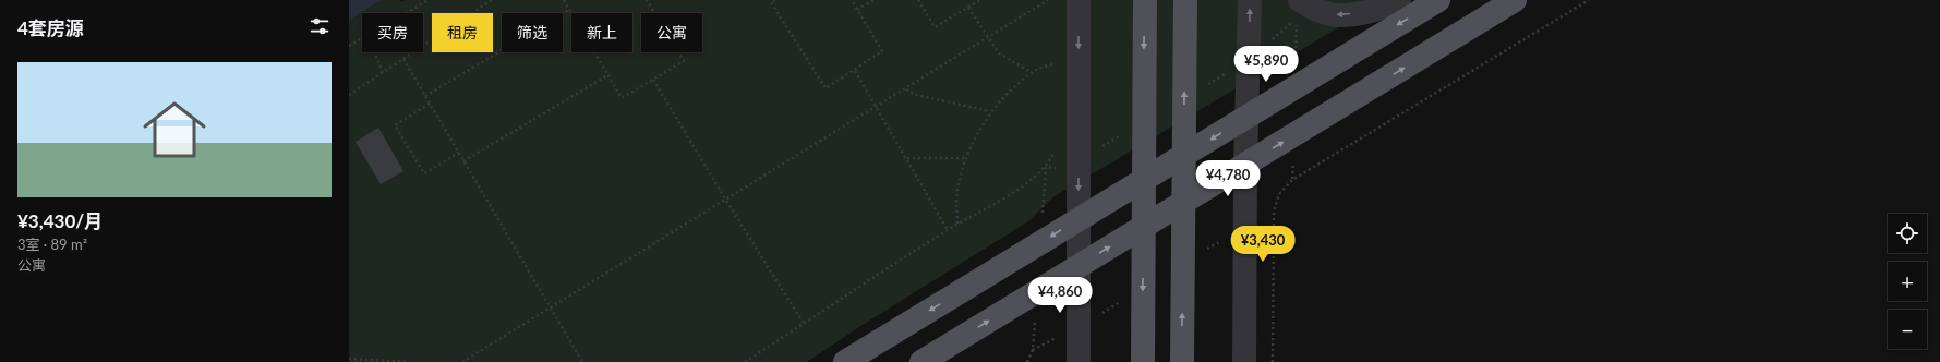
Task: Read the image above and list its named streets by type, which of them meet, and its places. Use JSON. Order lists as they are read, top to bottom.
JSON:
{
  "page": {
    "heading": "4套房源",
    "chip": [
      "买房",
      "租房",
      "筛选",
      "新上",
      "公寓"
    ],
    "price": [
      "¥5,890",
      "¥4,780",
      "¥3,430",
      "¥4,860"
    ],
    "list": [
      {
        "name": "¥3,430/月",
        "note": "3室 · 89 m² · 公寓"
      }
    ],
    "map_buttons": ["+", "−"]
  }
}
